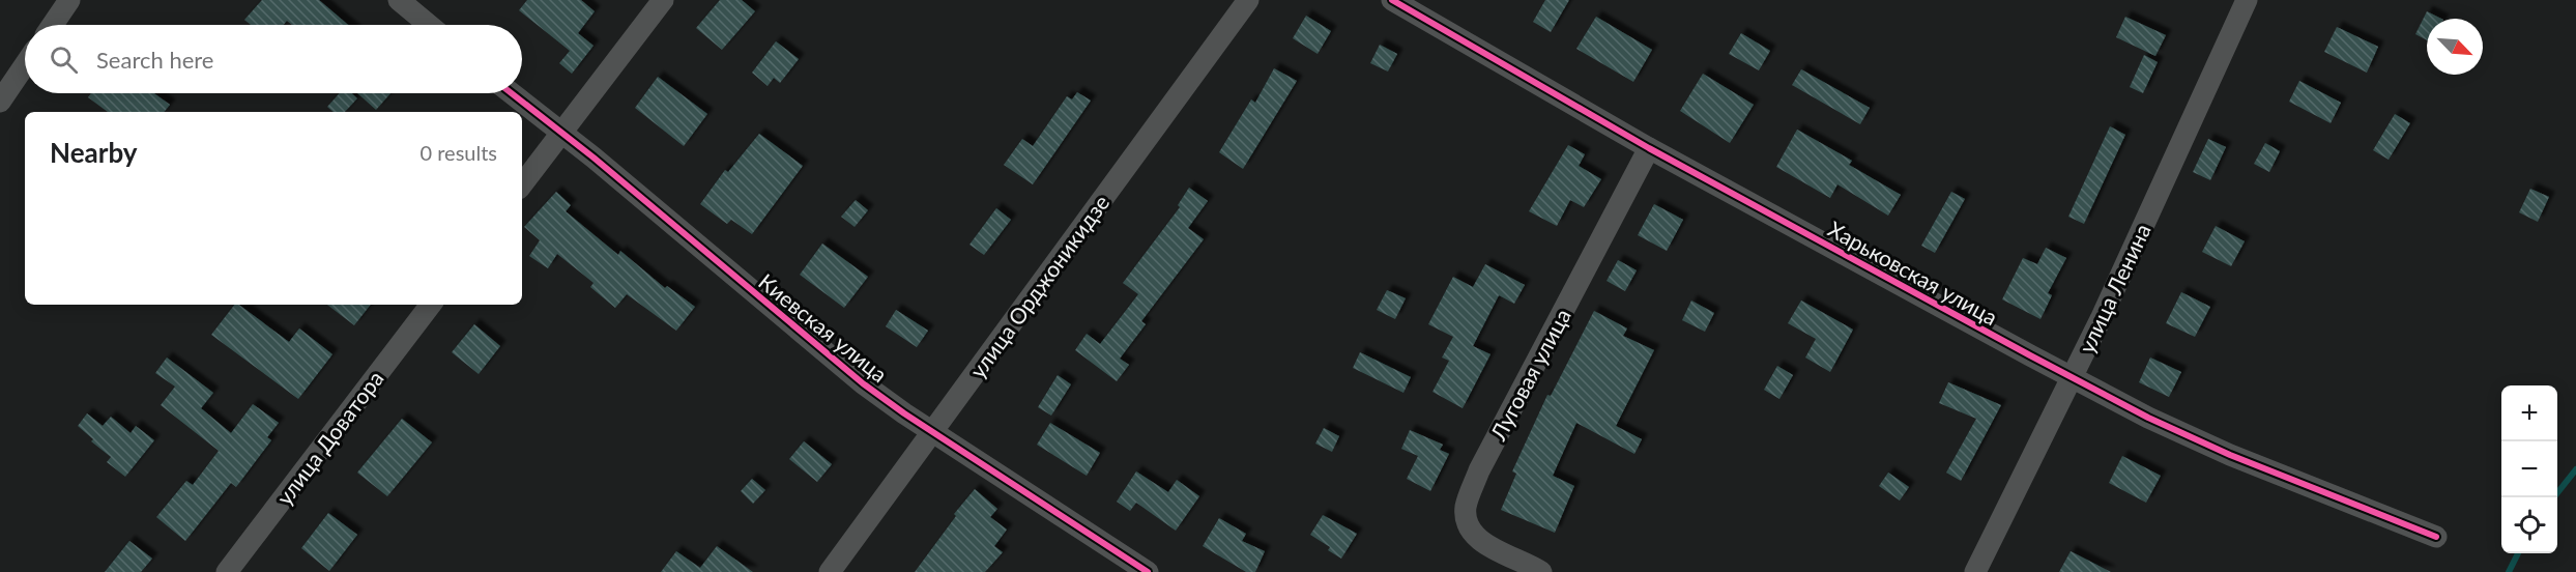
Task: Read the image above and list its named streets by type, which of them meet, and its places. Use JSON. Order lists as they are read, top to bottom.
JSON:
{
  "streets": {
    "street": [
      "Харьковская улица",
      "улица Орджоникидзе",
      "улица Ленина",
      "Киевская улица",
      "Луговая улица",
      "улица Доватора"
    ]
  },
  "crossings": [
    ["Харьковская улица", "улица Ленина"],
    ["Харьковская улица", "Луговая улица"],
    ["улица Орджоникидзе", "Киевская улица"]
  ],
  "north": "bottom right",
  "page": {
    "search": "Search here",
    "heading": ["Nearby", "0 results"],
    "map_buttons": ["+", "−"]
  }
}
